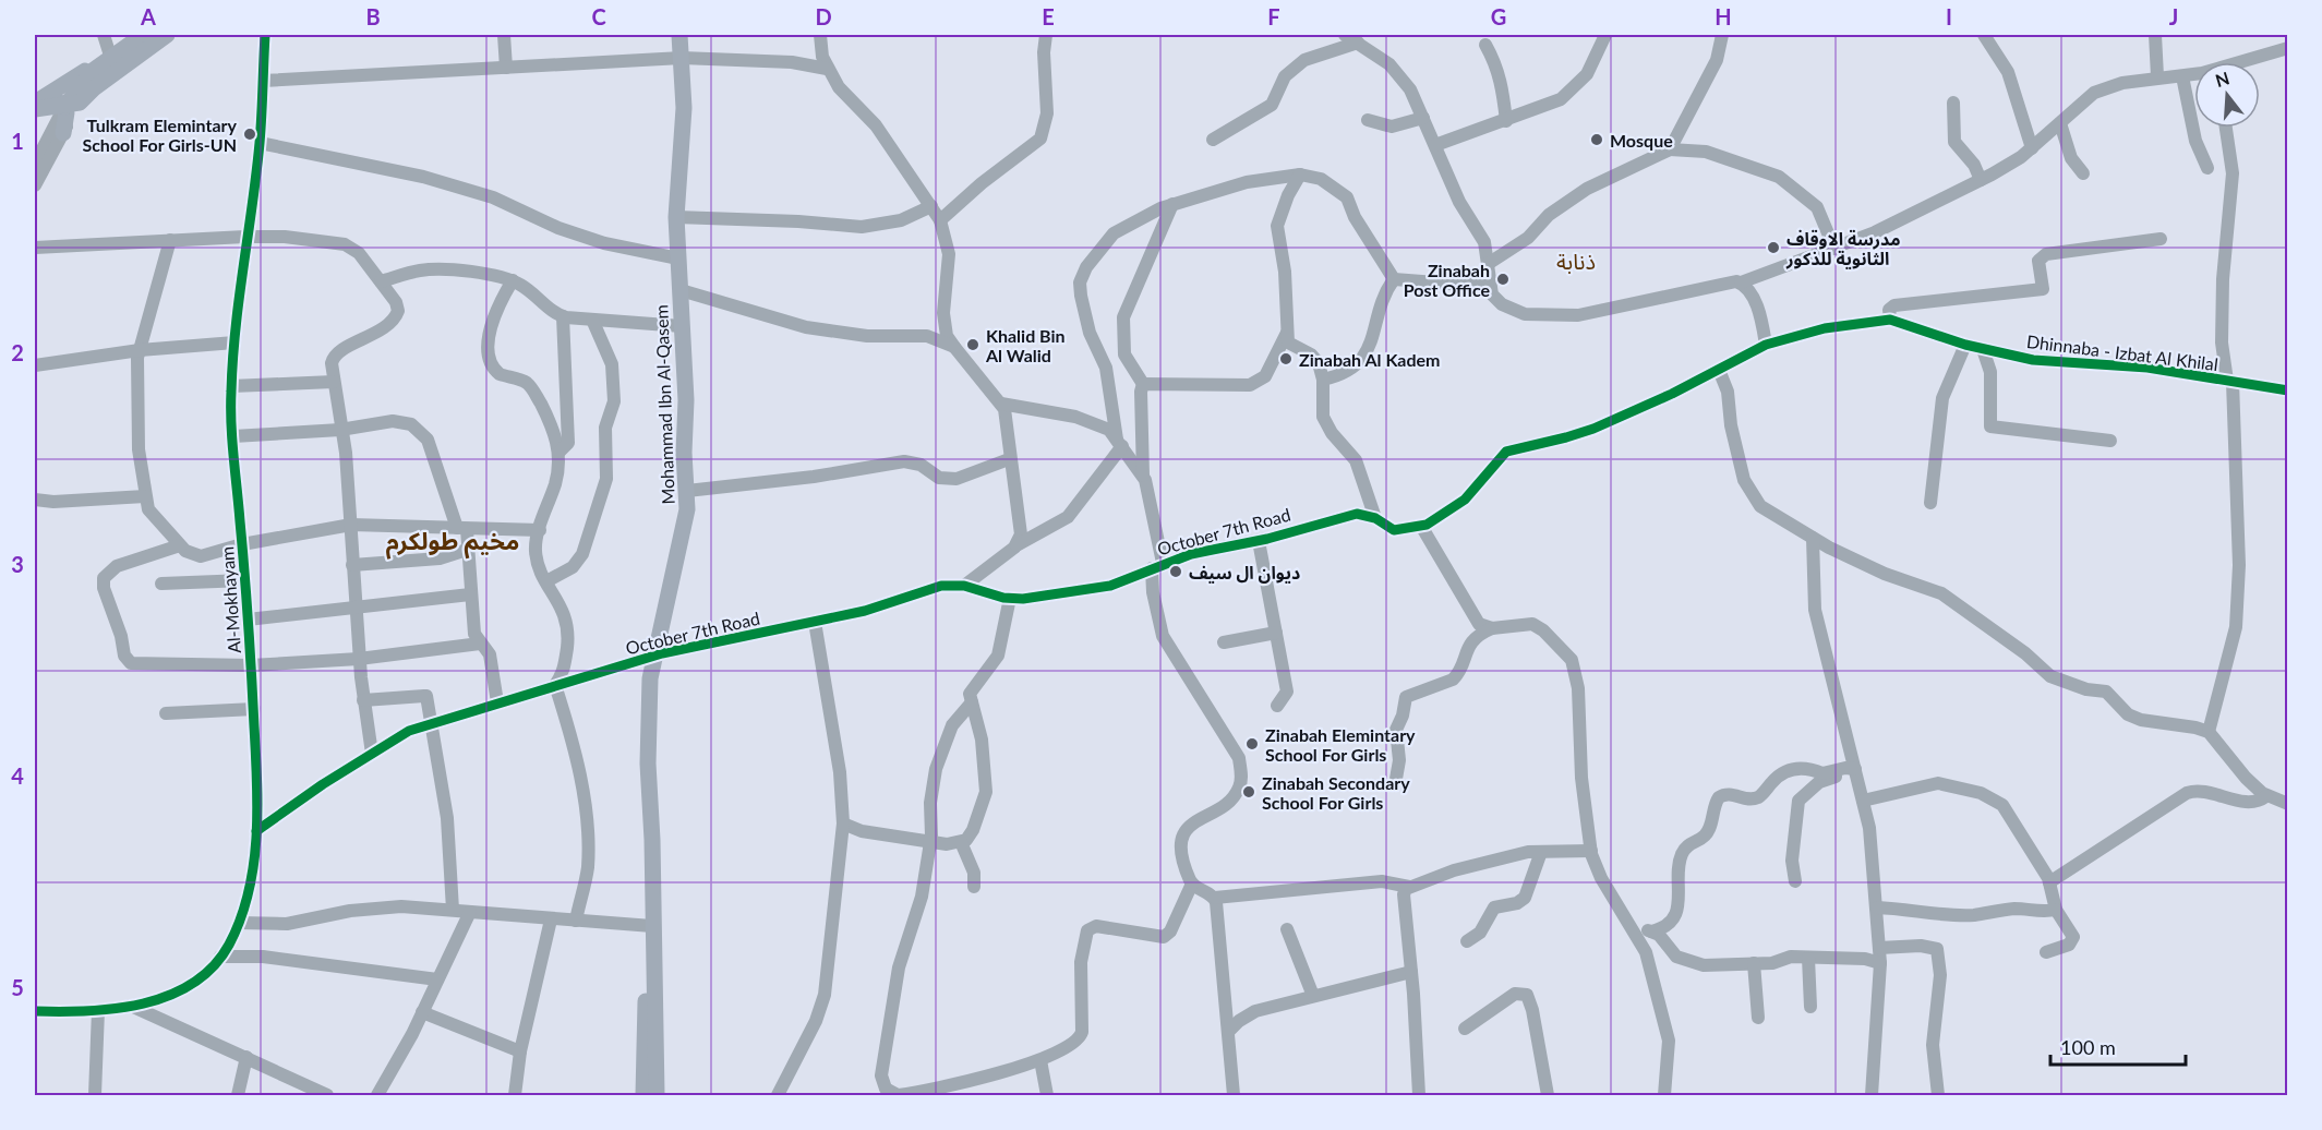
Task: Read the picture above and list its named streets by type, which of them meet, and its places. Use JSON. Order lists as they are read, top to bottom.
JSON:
{
  "streets": {
    "main road": ["Mohammad Ibn Al-Qasem"],
    "street": ["Dhinnaba - Izbat Al Khilal", "October 7th Road", "Al-Mokhayam"]
  },
  "crossings": [
    ["Dhinnaba - Izbat Al Khilal", "October 7th Road"],
    ["Mohammad Ibn Al-Qasem", "October 7th Road"],
    ["October 7th Road", "Al-Mokhayam"]
  ],
  "districts": ["ذنابة", "مخيم طولكرم"],
  "places": [
    "Tulkram Elemintary School For Girls-UN",
    "Mosque",
    "مدرسة الاوقاف الثانوية للذكور",
    "Zinabah Post Office",
    "Khalid Bin Al Walid",
    "Zinabah Al Kadem",
    "ديوان ال سيف",
    "Zinabah Elemintary School For Girls",
    "Zinabah Secondary School For Girls"
  ],
  "scale_bar": "100 m",
  "north": "top",
  "grid": {
    "columns": [
      "A",
      "B",
      "C",
      "D",
      "E",
      "F",
      "G",
      "H",
      "I",
      "J"
    ],
    "rows": [
      "1",
      "2",
      "3",
      "4",
      "5"
    ]
  }
}
